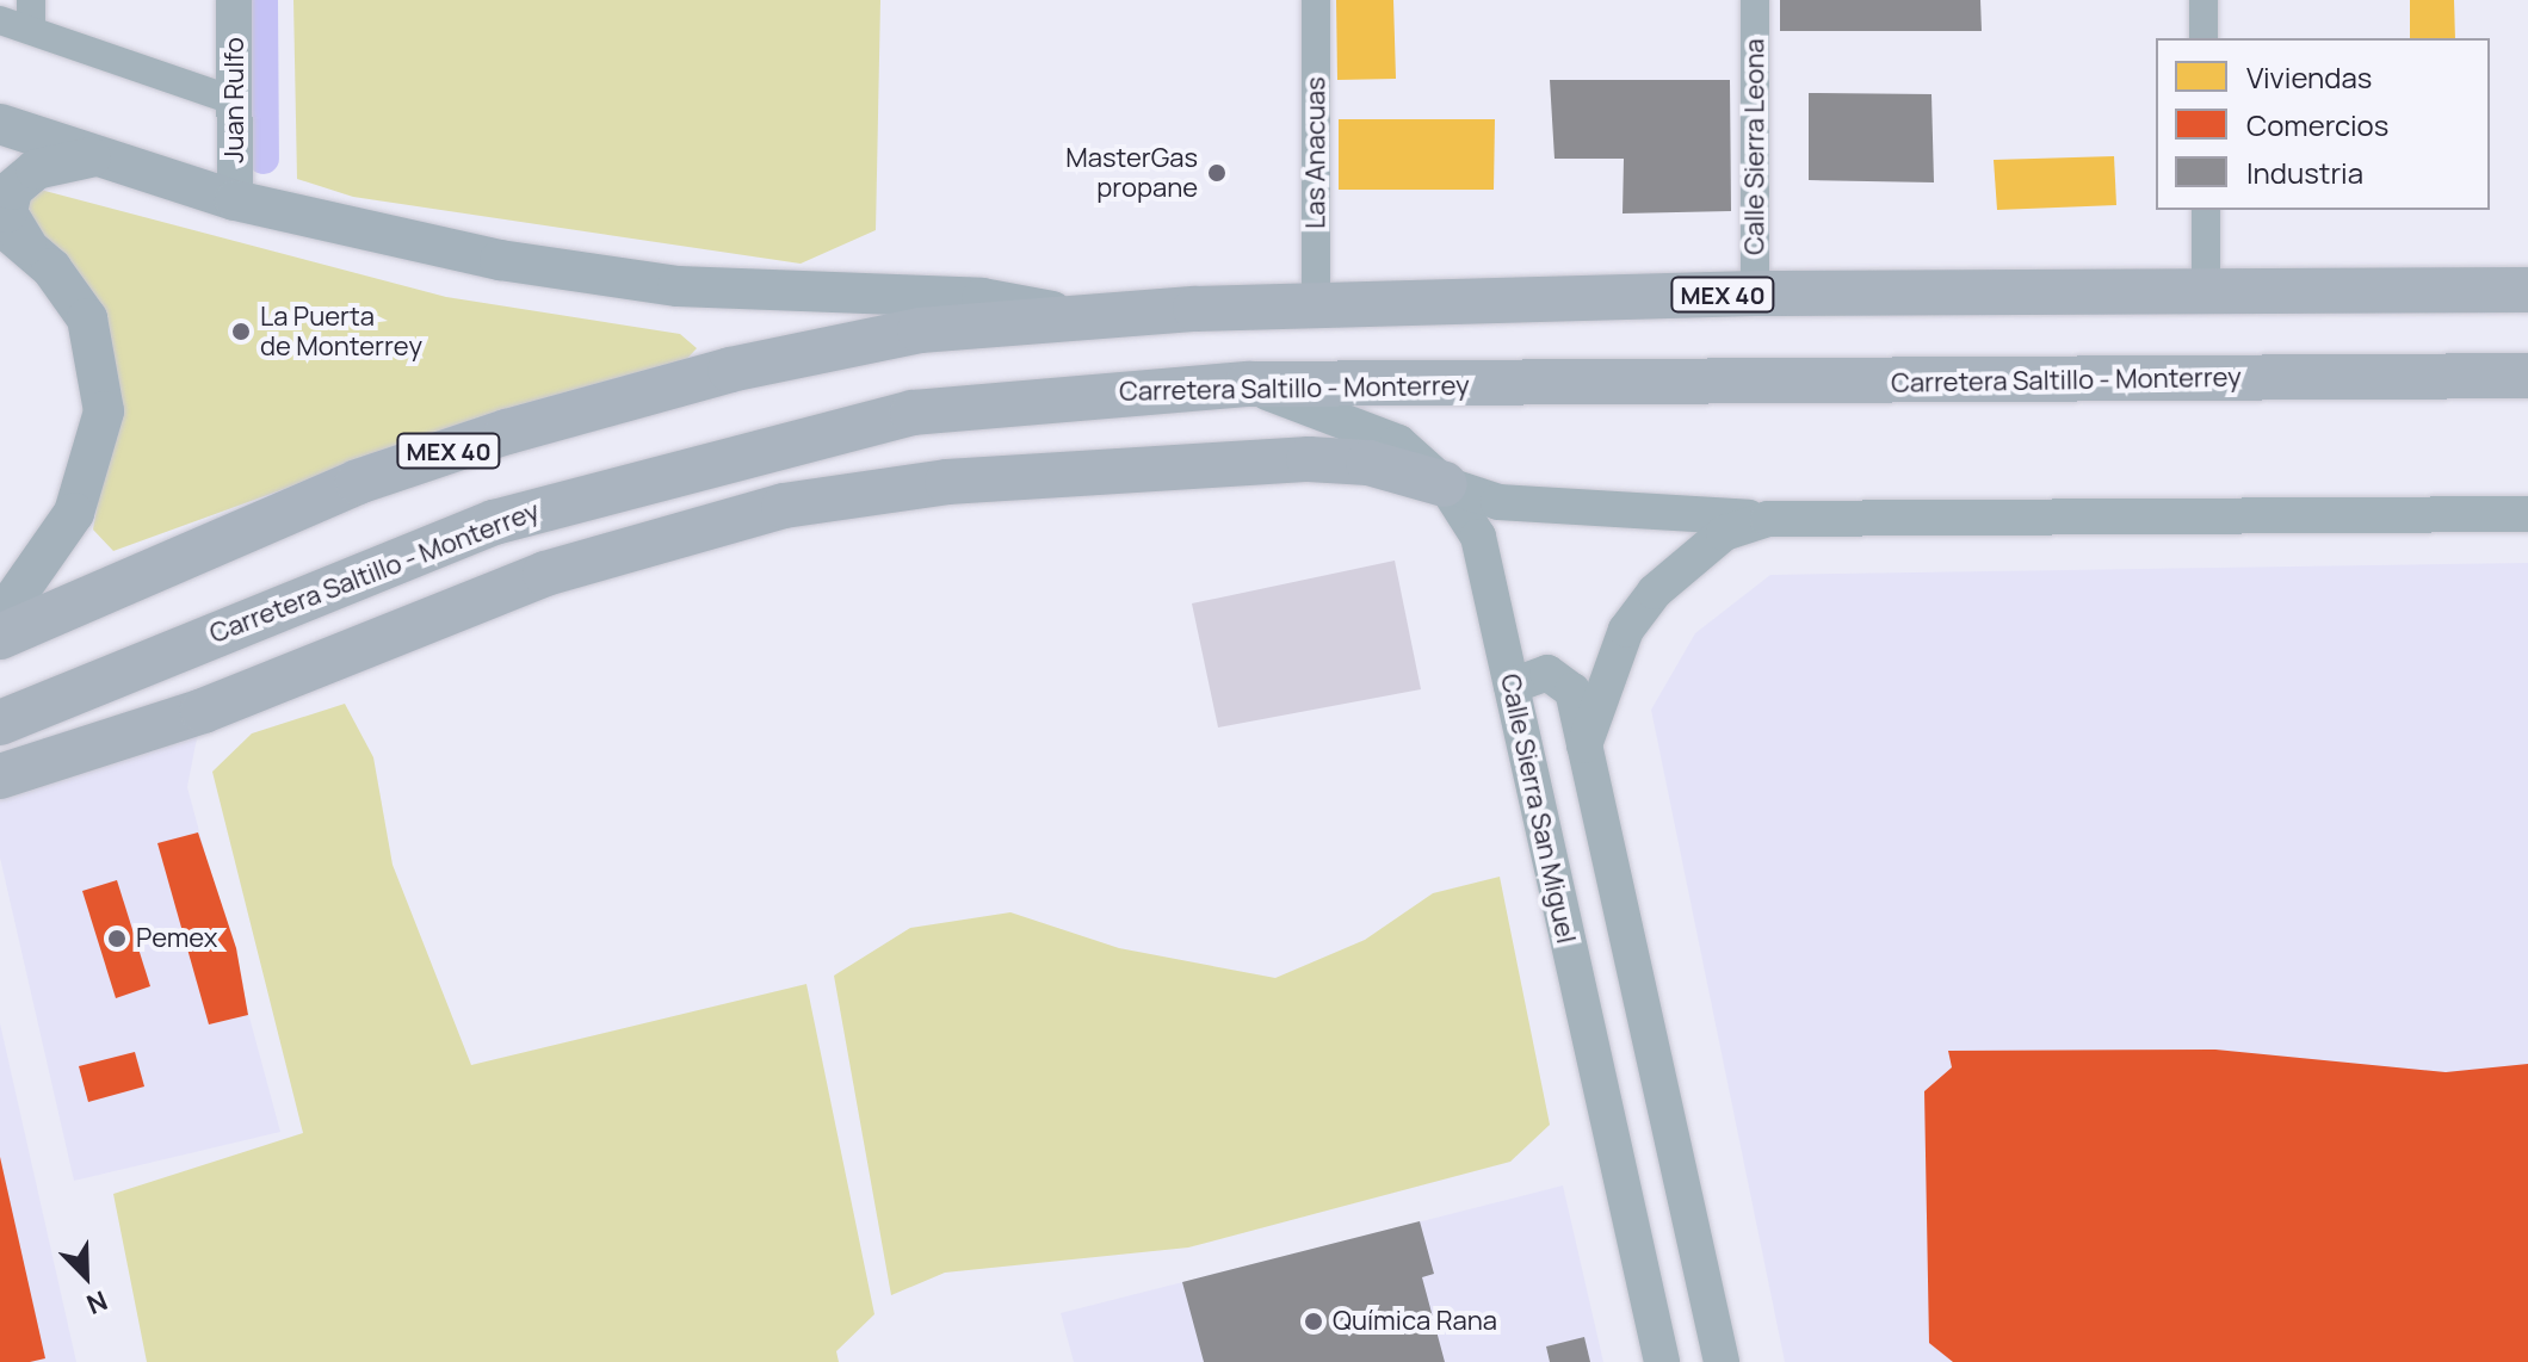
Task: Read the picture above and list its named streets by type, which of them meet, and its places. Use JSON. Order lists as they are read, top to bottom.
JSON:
{
  "streets": {
    "main road": ["MEX 40", "Carretera Saltillo - Monterrey"],
    "street": [
      "Juan Rulfo",
      "Calle Sierra Leona",
      "Las Anacuas",
      "Calle Sierra San Miguel"
    ]
  },
  "crossings": [
    ["Calle Sierra Leona", "MEX 40"],
    ["Las Anacuas", "MEX 40"],
    ["Carretera Saltillo - Monterrey", "Calle Sierra San Miguel"]
  ],
  "places": [
    "MasterGas propane",
    "La Puerta de Monterrey",
    "Pemex",
    "Química Rana"
  ],
  "legend": ["Viviendas", "Comercios", "Industria"],
  "north": "bottom right"
}
